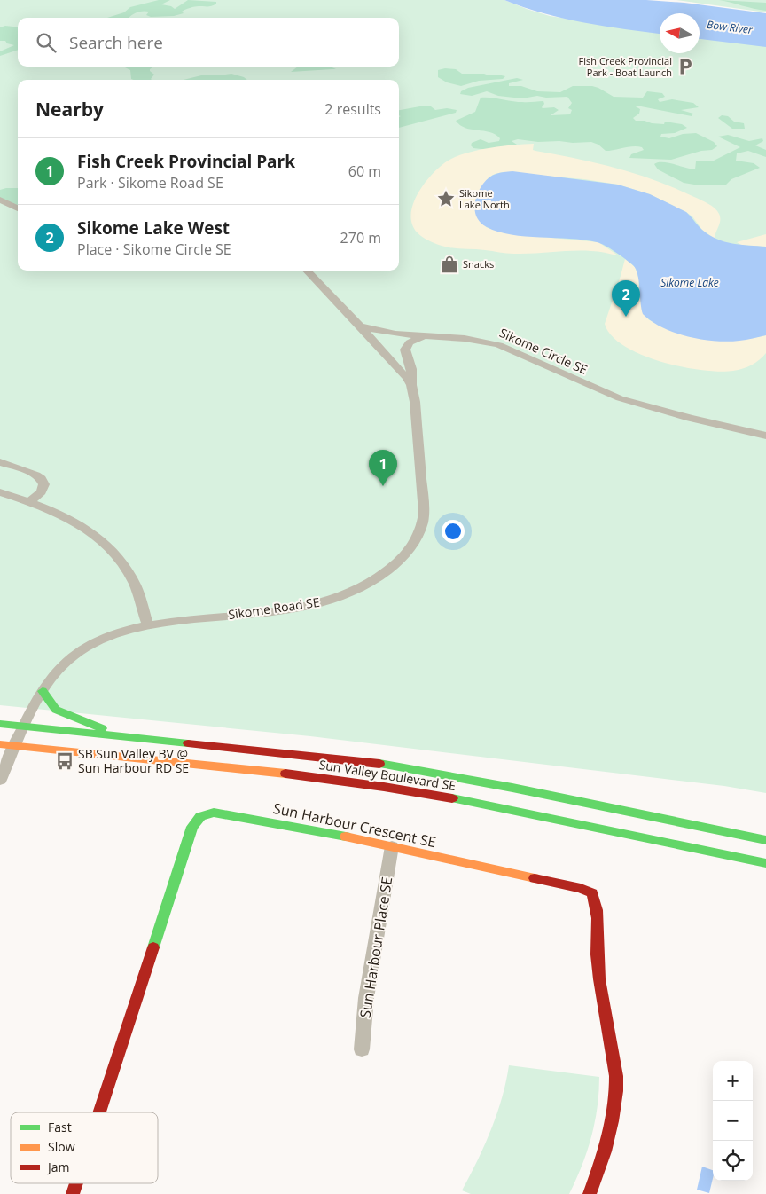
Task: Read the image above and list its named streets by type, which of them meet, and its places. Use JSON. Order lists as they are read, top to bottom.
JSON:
{
  "streets": {
    "main road": ["Sun Valley Boulevard SE", "Sun Harbour Crescent SE"],
    "street": ["Sikome Circle SE", "Sikome Road SE", "Sun Harbour Place SE"]
  },
  "crossings": [
    ["Sikome Circle SE", "Sikome Road SE"],
    ["Sikome Road SE", "Sun Valley Boulevard SE"],
    ["Sun Harbour Crescent SE", "Sun Harbour Place SE"]
  ],
  "water": ["Bow River", "Sikome Lake"],
  "places": {
    "parking": ["Fish Creek Provincial Park - Boat Launch"],
    "place": ["Sikome Lake North"],
    "shop": ["Snacks"],
    "bus stop": ["SB Sun Valley BV @ Sun Harbour RD SE"]
  },
  "legend": ["Fast", "Slow", "Jam"],
  "north": "left",
  "page": {
    "search": "Search here",
    "heading": ["Nearby", "2 results"],
    "list": [
      {
        "mark": "1",
        "name": "Fish Creek Provincial Park",
        "note": "Park · Sikome Road SE",
        "value": "60 m"
      },
      {
        "mark": "2",
        "name": "Sikome Lake West",
        "note": "Place · Sikome Circle SE",
        "value": "270 m"
      }
    ],
    "pins": ["2", "1"],
    "map_buttons": ["+", "−"]
  }
}
